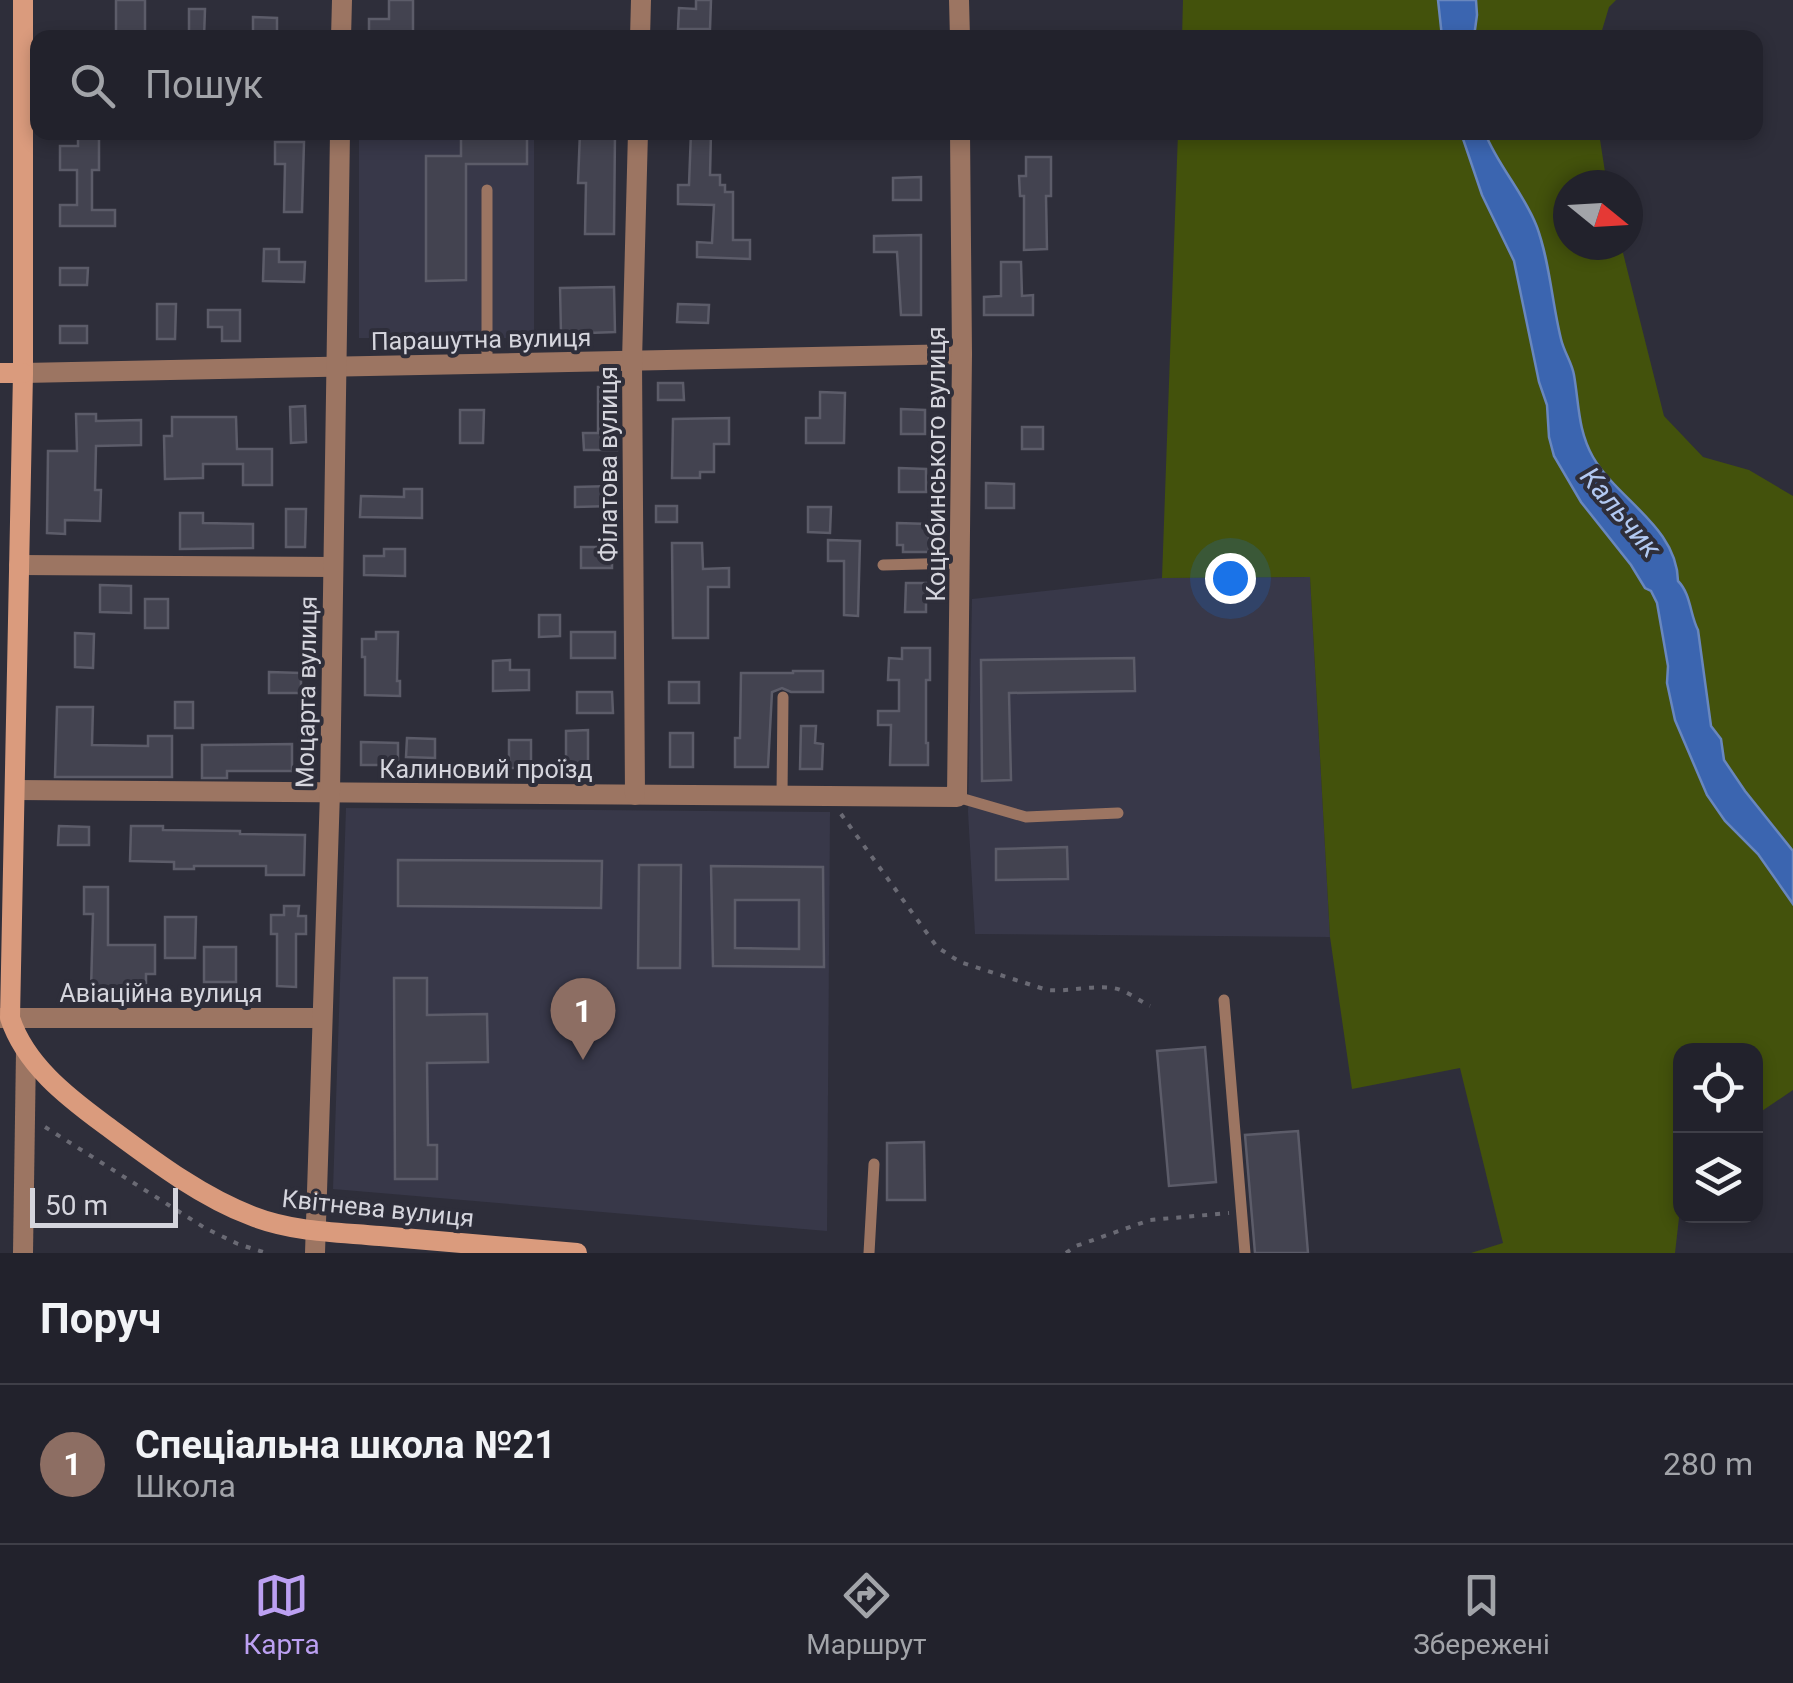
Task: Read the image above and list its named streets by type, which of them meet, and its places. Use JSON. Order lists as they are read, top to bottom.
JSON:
{
  "streets": {
    "main road": ["Парашутна вулиця", "Квітнева вулиця"],
    "street": [
      "Філатова вулиця",
      "Коцюбинського вулиця",
      "Моцарта вулиця",
      "Калиновий проїзд",
      "Авіаційна вулиця"
    ]
  },
  "crossings": [
    ["Парашутна вулиця", "Філатова вулиця"],
    ["Парашутна вулиця", "Коцюбинського вулиця"],
    ["Парашутна вулиця", "Моцарта вулиця"],
    ["Парашутна вулиця", "Квітнева вулиця"],
    ["Філатова вулиця", "Калиновий проїзд"],
    ["Коцюбинського вулиця", "Калиновий проїзд"],
    ["Моцарта вулиця", "Калиновий проїзд"],
    ["Моцарта вулиця", "Авіаційна вулиця"],
    ["Моцарта вулиця", "Квітнева вулиця"],
    ["Калиновий проїзд", "Квітнева вулиця"],
    ["Авіаційна вулиця", "Квітнева вулиця"]
  ],
  "water": ["Кальчик"],
  "scale_bar": "50 m",
  "north": "right",
  "page": {
    "search": "Пошук",
    "pins": "1",
    "scale": "50 m",
    "heading": "Поруч",
    "list": [
      {
        "mark": "1",
        "name": "Спеціальна школа №21",
        "note": "Школа",
        "value": "280 m"
      }
    ],
    "nav": ["Карта", "Маршрут", "Збережені"]
  }
}
